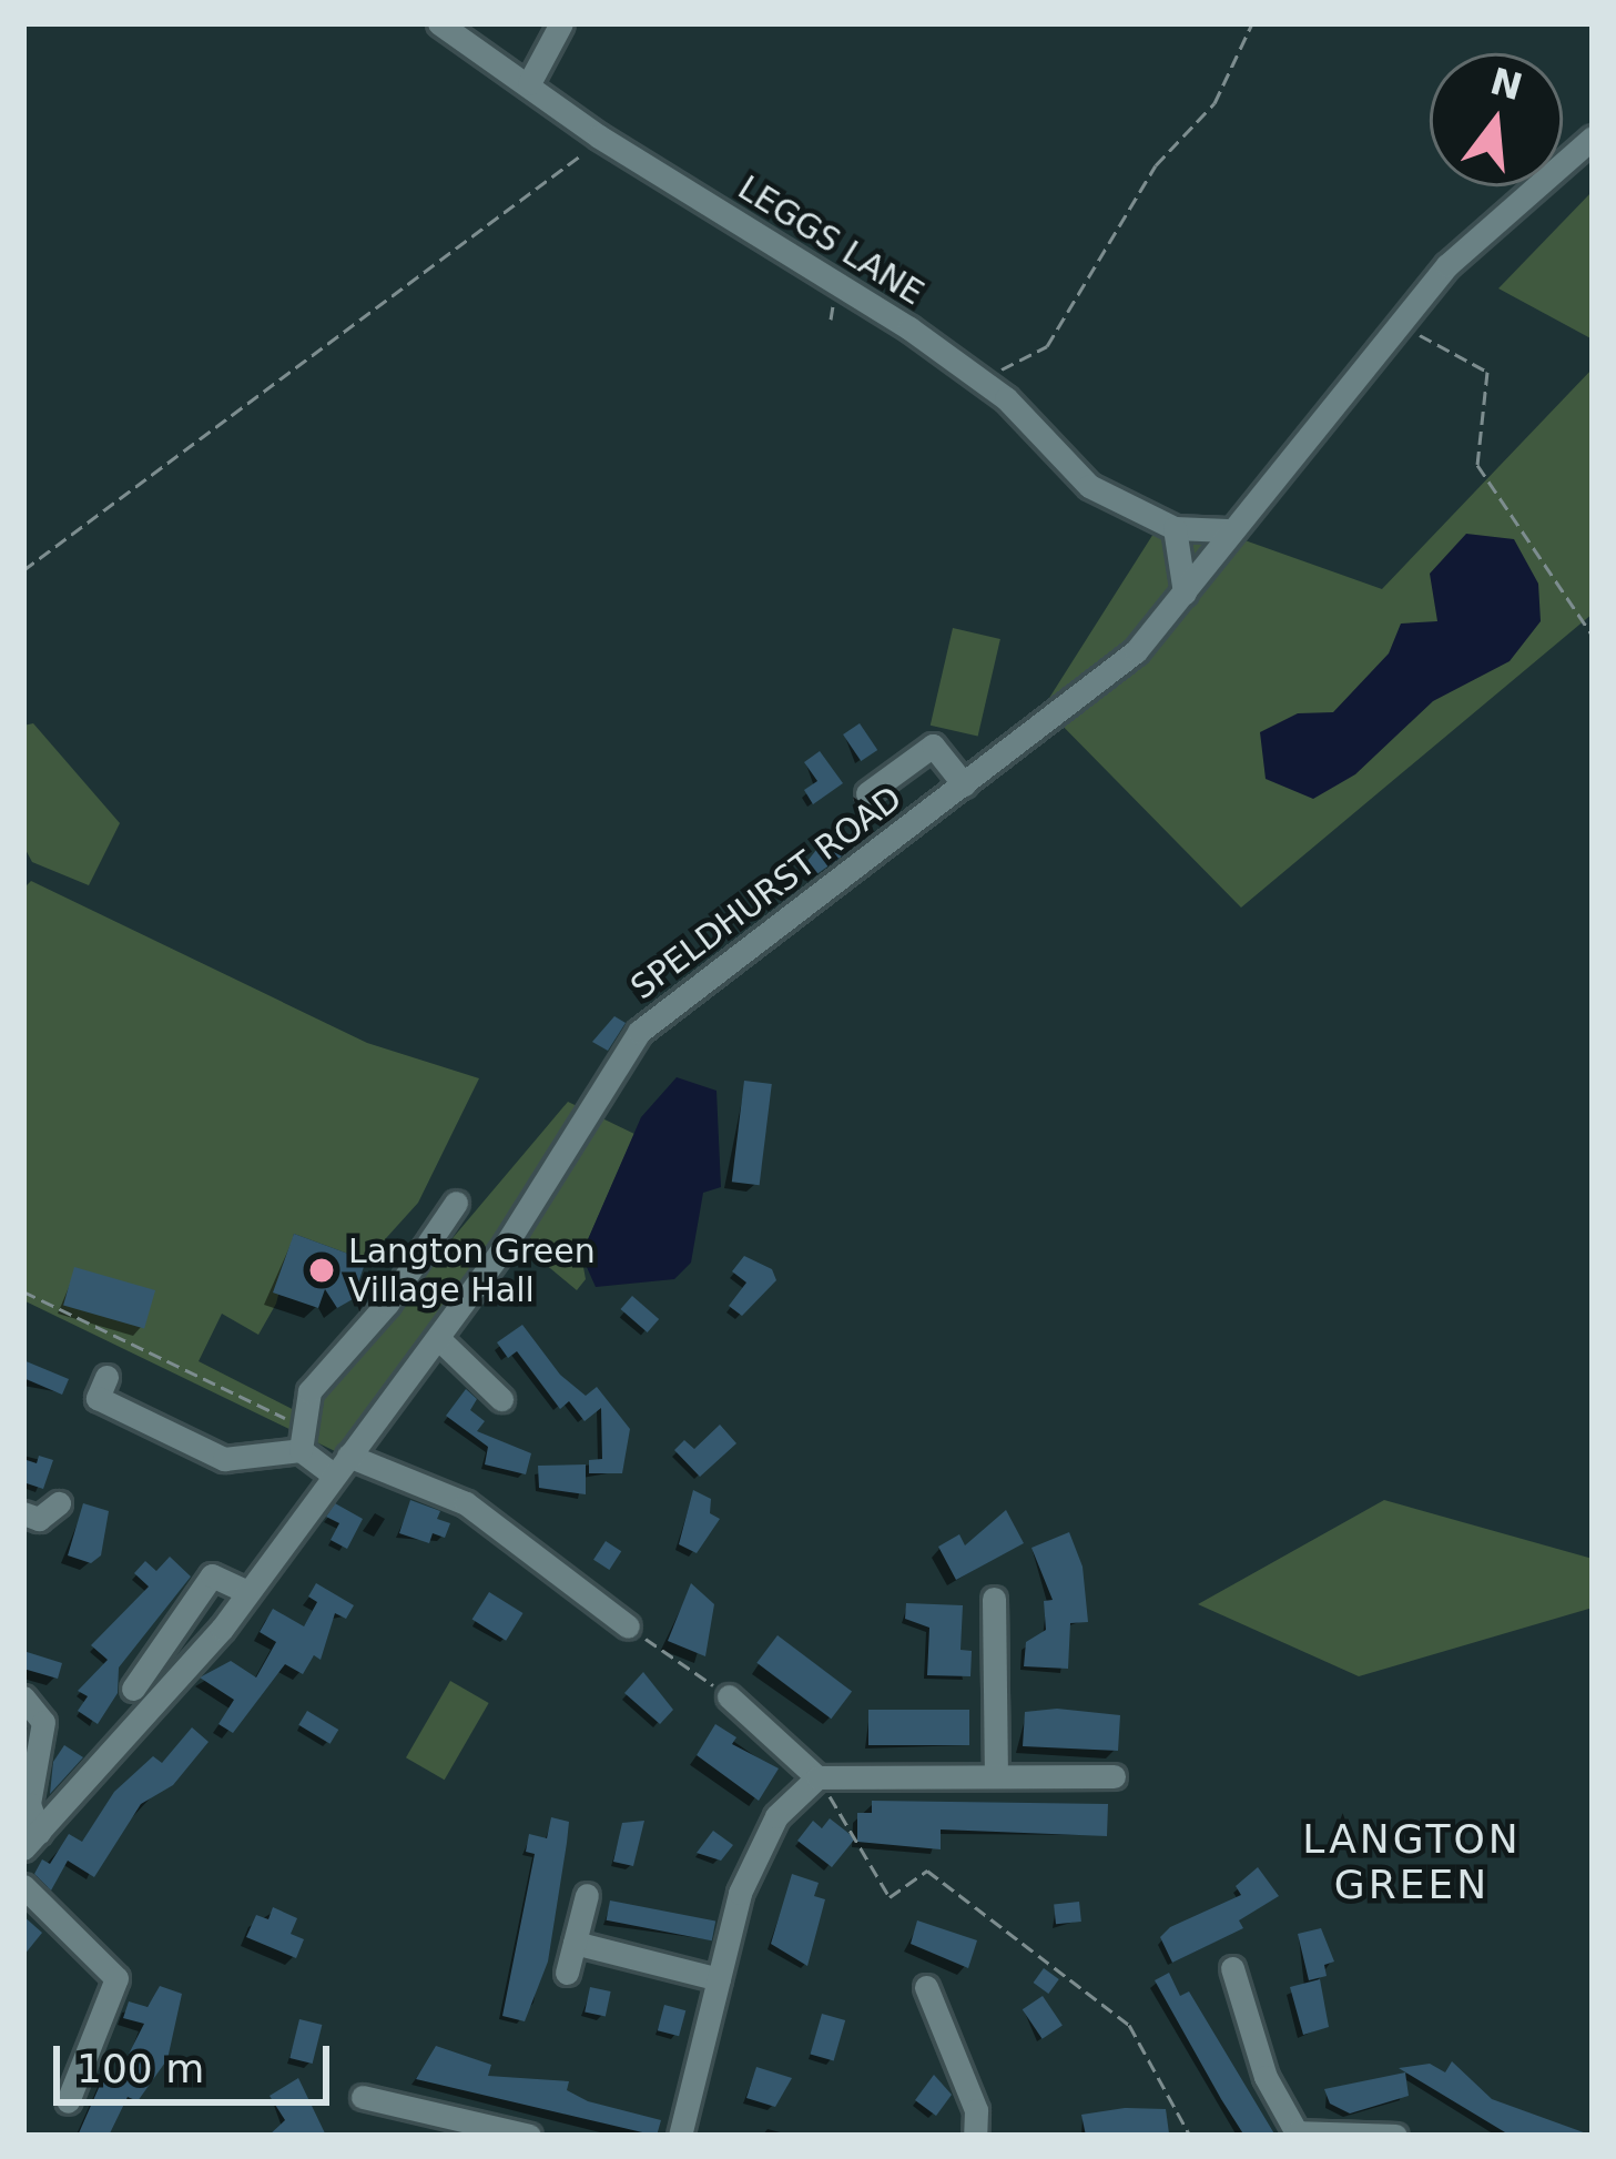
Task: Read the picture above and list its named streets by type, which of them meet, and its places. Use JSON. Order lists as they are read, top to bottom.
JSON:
{
  "streets": {
    "street": ["LEGGS LANE", "SPELDHURST ROAD"]
  },
  "crossings": [
    ["LEGGS LANE", "SPELDHURST ROAD"]
  ],
  "districts": ["LANGTON GREEN"],
  "places": ["Langton Green Village Hall"],
  "scale_bar": "100 m",
  "north": "top"
}
